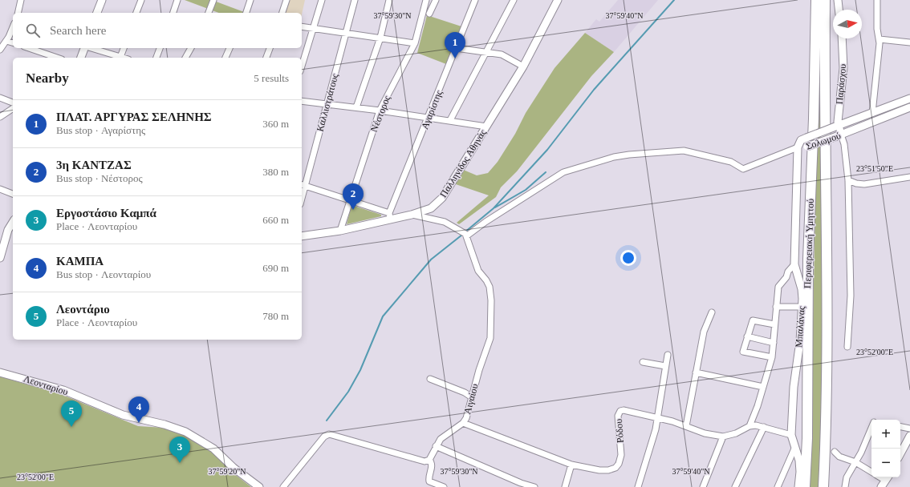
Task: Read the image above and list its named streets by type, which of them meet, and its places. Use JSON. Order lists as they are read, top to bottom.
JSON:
{
  "streets": {
    "highway": ["Περιφερειακή Υμηττού"],
    "street": [
      "Παράσχου",
      "Καλλιστράτους",
      "Αγαρίστης",
      "Νέστορος",
      "Σολωμού",
      "Παλληνίδος Αθηνάς",
      "Μπαλάνας",
      "Λεονταρίου",
      "Αιγαίου",
      "Ρόδου"
    ]
  },
  "crossings": [
    ["Παράσχου", "Σολωμού"],
    ["Αγαρίστης", "Παλληνίδος Αθηνάς"],
    ["Νέστορος", "Παλληνίδος Αθηνάς"],
    ["Σολωμού", "Μπαλάνας"],
    ["Αιγαίου", "Ρόδου"]
  ],
  "north": "right",
  "page": {
    "search": "Search here",
    "pins": [
      "1",
      "2",
      "4",
      "5",
      "3"
    ],
    "heading": ["Nearby", "5 results"],
    "list": [
      {
        "mark": "1",
        "name": "ΠΛΑΤ. ΑΡΓΥΡΑΣ ΣΕΛΗΝΗΣ",
        "note": "Bus stop · Αγαρίστης",
        "value": "360 m"
      },
      {
        "mark": "2",
        "name": "3η ΚΑΝΤΖΑΣ",
        "note": "Bus stop · Νέστορος",
        "value": "380 m"
      },
      {
        "mark": "3",
        "name": "Εργοστάσιο Καμπά",
        "note": "Place · Λεονταρίου",
        "value": "660 m"
      },
      {
        "mark": "4",
        "name": "ΚΑΜΠΑ",
        "note": "Bus stop · Λεονταρίου",
        "value": "690 m"
      },
      {
        "mark": "5",
        "name": "Λεοντάριο",
        "note": "Place · Λεονταρίου",
        "value": "780 m"
      }
    ],
    "map_buttons": ["+", "−"]
  },
  "coordinates": [
    "37°59'30\"N",
    "37°59'40\"N",
    "23°51'50\"E",
    "23°52'00\"E",
    "37°59'20\"N"
  ]
}
